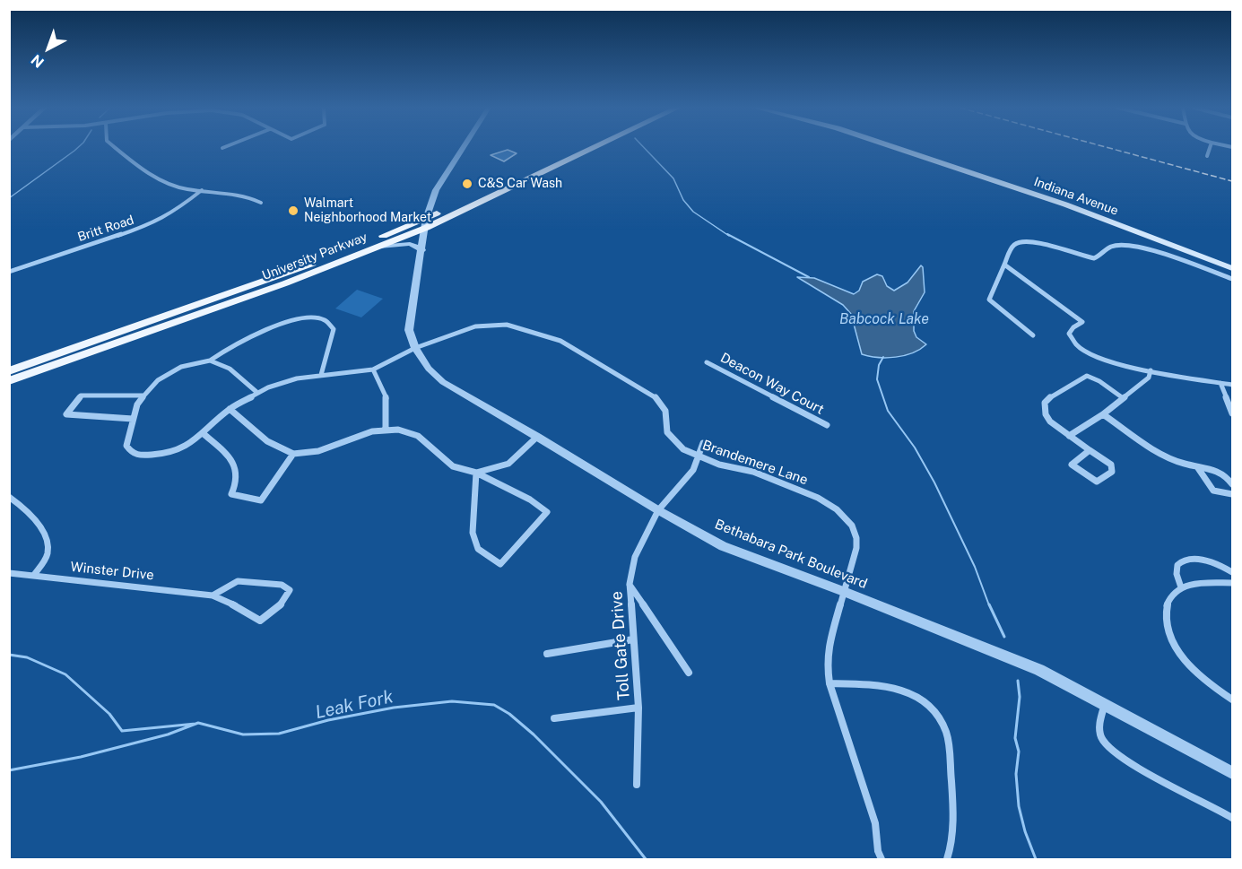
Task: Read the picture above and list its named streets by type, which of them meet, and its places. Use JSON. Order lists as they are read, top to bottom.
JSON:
{
  "streets": {
    "main road": ["Indiana Avenue", "University Parkway"],
    "street": [
      "Britt Road",
      "Deacon Way Court",
      "Brandemere Lane",
      "Bethabara Park Boulevard",
      "Winster Drive",
      "Toll Gate Drive"
    ]
  },
  "crossings": [
    ["University Parkway", "Bethabara Park Boulevard"],
    ["Brandemere Lane", "Bethabara Park Boulevard"],
    ["Brandemere Lane", "Toll Gate Drive"],
    ["Bethabara Park Boulevard", "Toll Gate Drive"]
  ],
  "water": ["Babcock Lake", "Leak Fork"],
  "places": ["C&S Car Wash", "Walmart Neighborhood Market"],
  "north": "bottom left"
}
